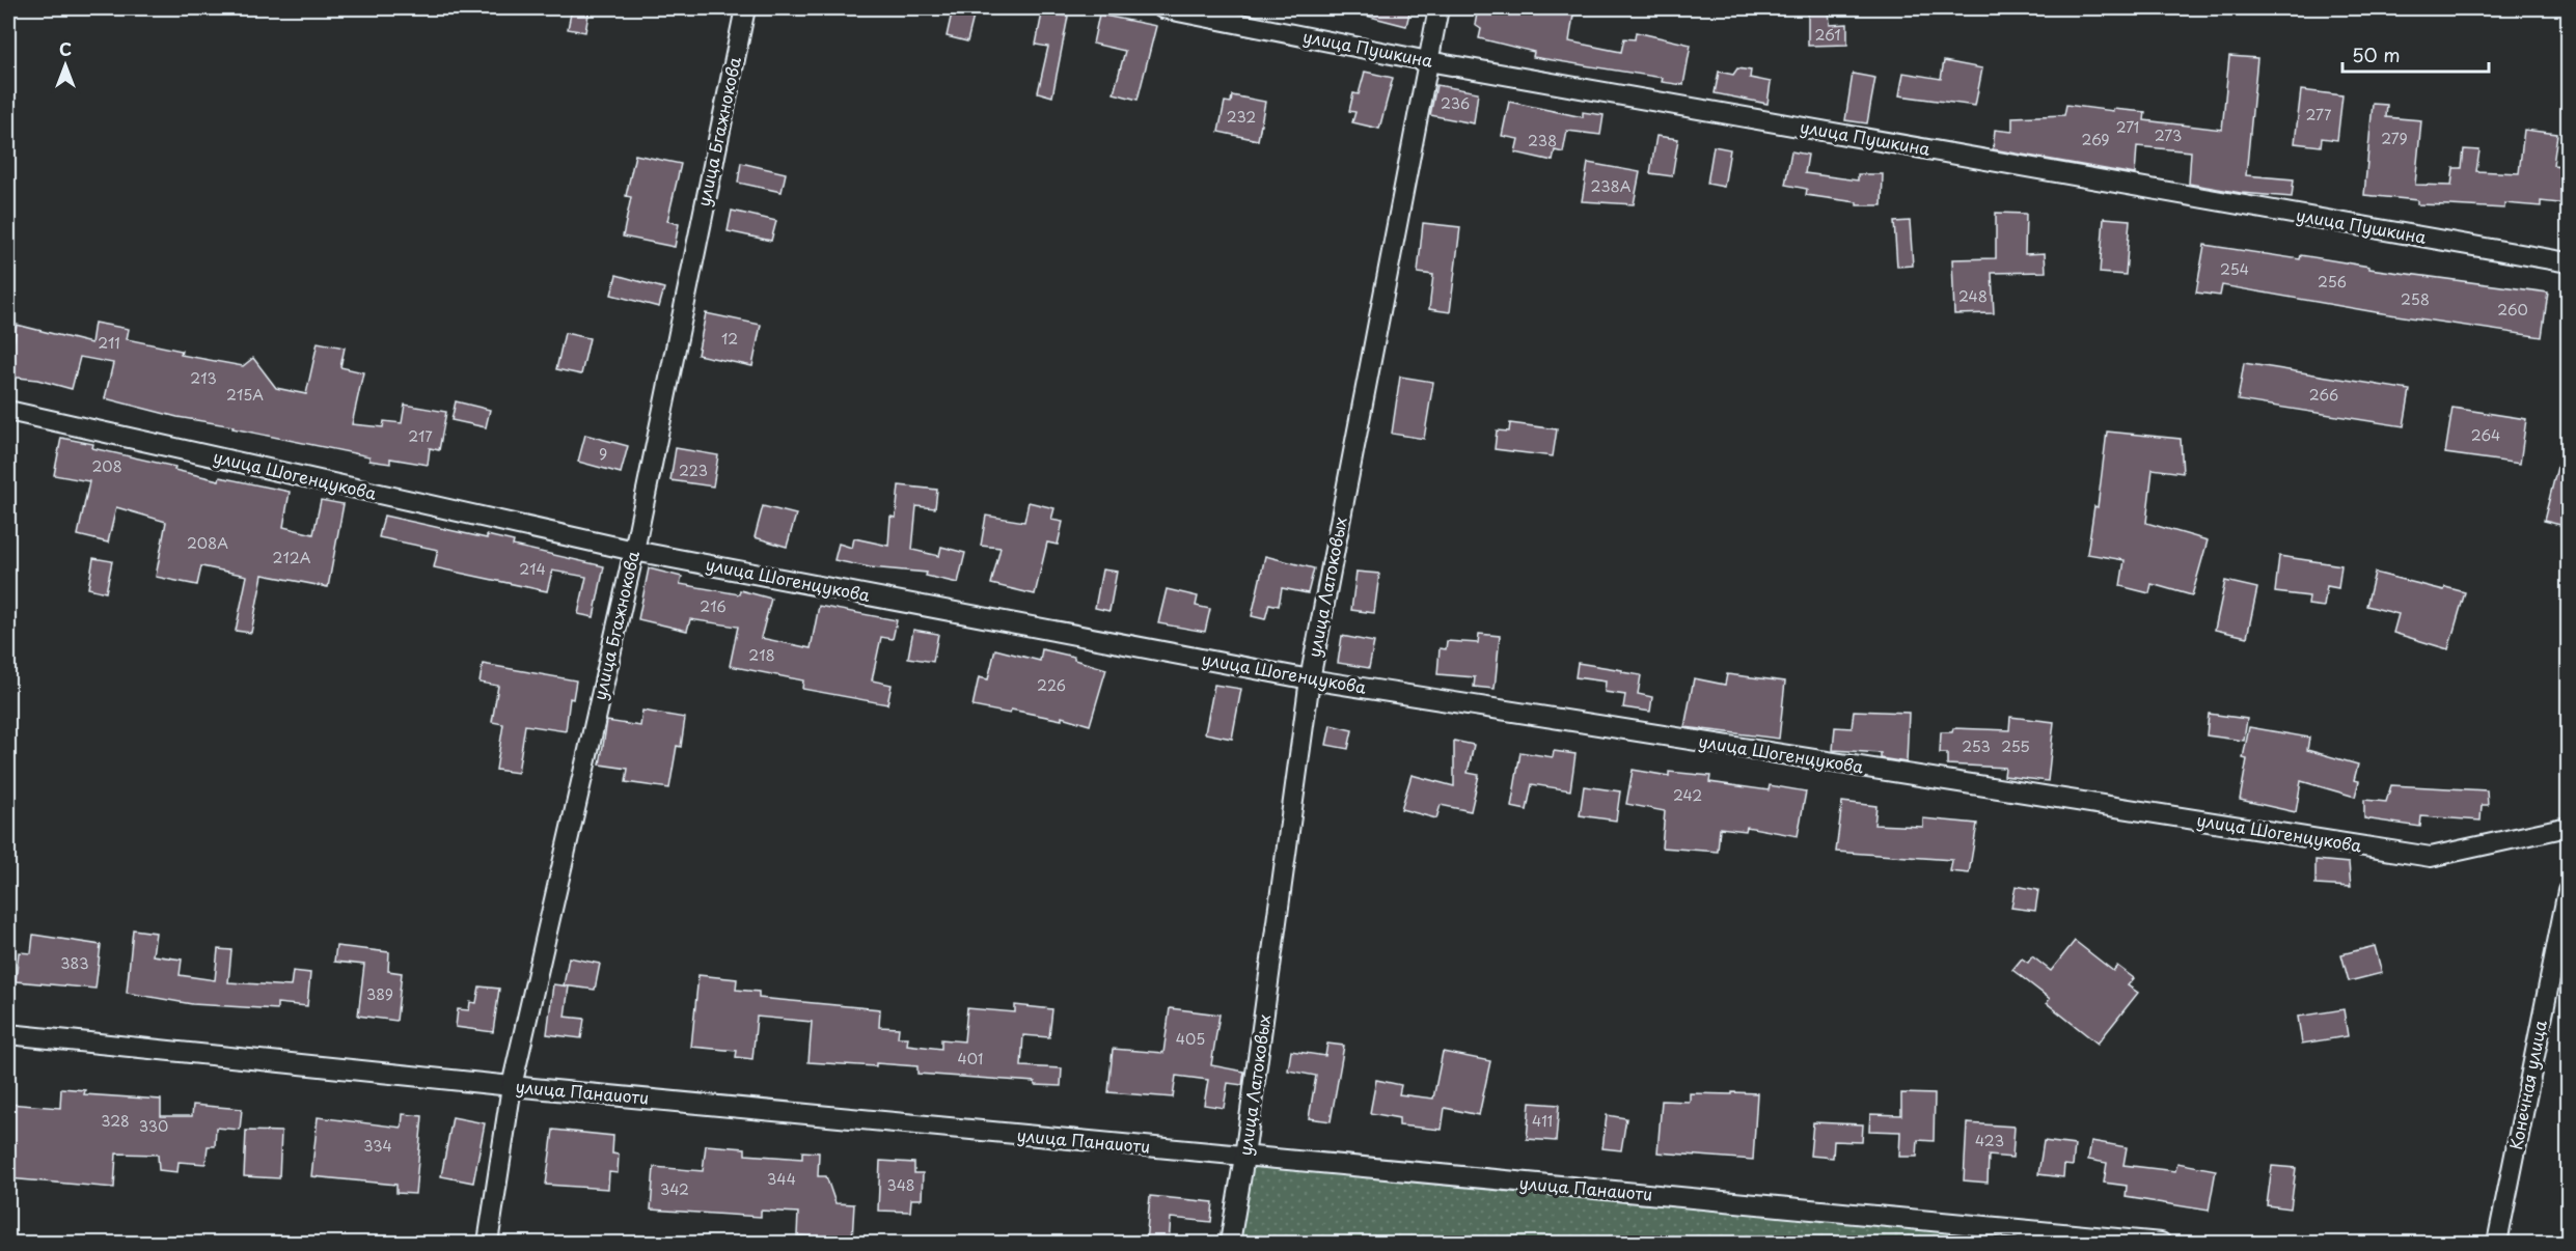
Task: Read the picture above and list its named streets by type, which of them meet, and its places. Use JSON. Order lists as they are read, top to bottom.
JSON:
{
  "streets": {
    "street": [
      "улица Пушкина",
      "улица Бгажнокова",
      "улица Шогенцукова",
      "улица Латоковых",
      "Конечная улица",
      "улица Панаиоти"
    ]
  },
  "crossings": [
    ["улица Пушкина", "улица Латоковых"],
    ["улица Бгажнокова", "улица Шогенцукова"],
    ["улица Бгажнокова", "улица Панаиоти"],
    ["улица Шогенцукова", "улица Латоковых"],
    ["улица Латоковых", "улица Панаиоти"]
  ],
  "house_numbers": [
    "261",
    "236",
    "277",
    "232",
    "271",
    "273",
    "279",
    "269",
    "238",
    "238А",
    "254",
    "256",
    "248",
    "258",
    "260",
    "12",
    "211",
    "213",
    "215А",
    "266",
    "264",
    "217",
    "9",
    "208",
    "223",
    "208А",
    "212А",
    "214",
    "216",
    "218",
    "226",
    "253",
    "255",
    "242",
    "383",
    "389",
    "405",
    "401",
    "328",
    "411",
    "330",
    "423",
    "334",
    "344",
    "348",
    "342"
  ],
  "scale_bar": "50 m",
  "north": "top"
}
